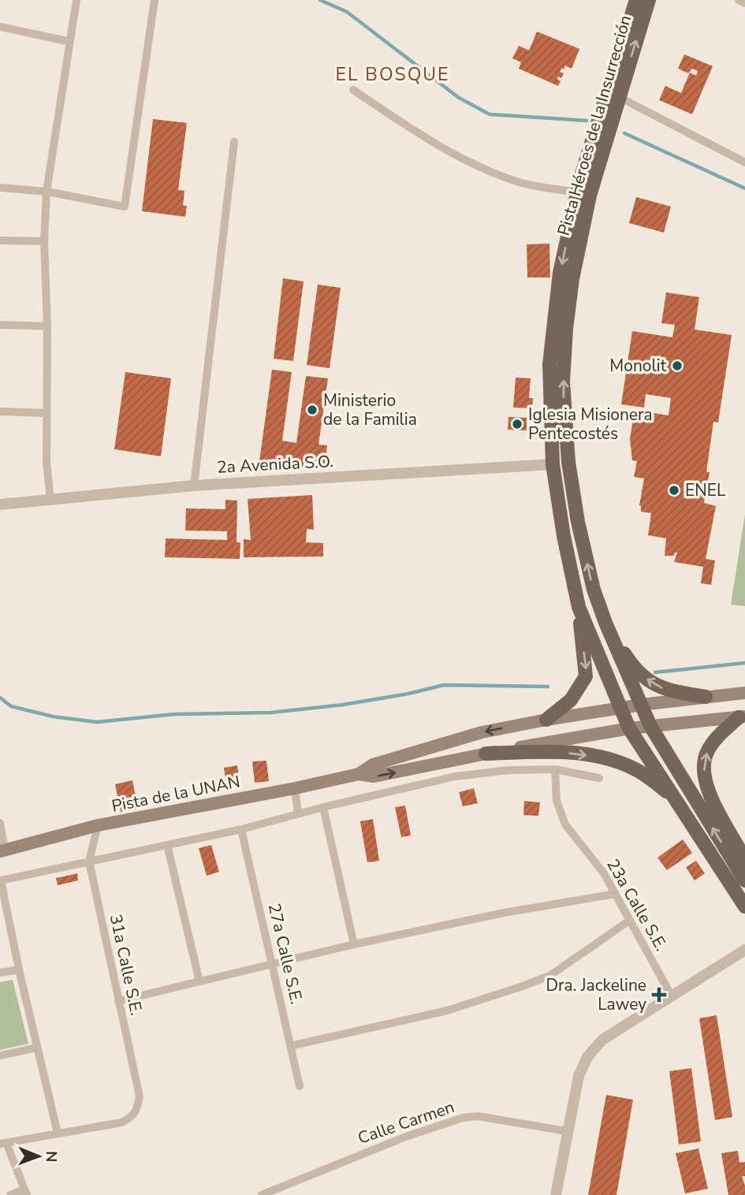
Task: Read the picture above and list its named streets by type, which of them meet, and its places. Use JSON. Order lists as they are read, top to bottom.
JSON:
{
  "streets": {
    "main road": ["Pista Héroes de la Insurrección", "Pista de la UNAN"],
    "street": [
      "2a Avenida S.O.",
      "23a Calle S.E.",
      "27a Calle S.E.",
      "31a Calle S.E.",
      "Calle Carmen"
    ]
  },
  "crossings": [
    ["Pista Héroes de la Insurrección", "2a Avenida S.O."],
    ["Pista Héroes de la Insurrección", "Pista de la UNAN"],
    ["Pista de la UNAN", "31a Calle S.E."]
  ],
  "districts": ["EL BOSQUE"],
  "places": {
    "other": [
      "Monolit",
      "Ministerio de la Familia",
      "Iglesia Misionera Pentecostés",
      "ENEL"
    ],
    "health": ["Dra. Jackeline Lawey"]
  },
  "north": "right"
}
